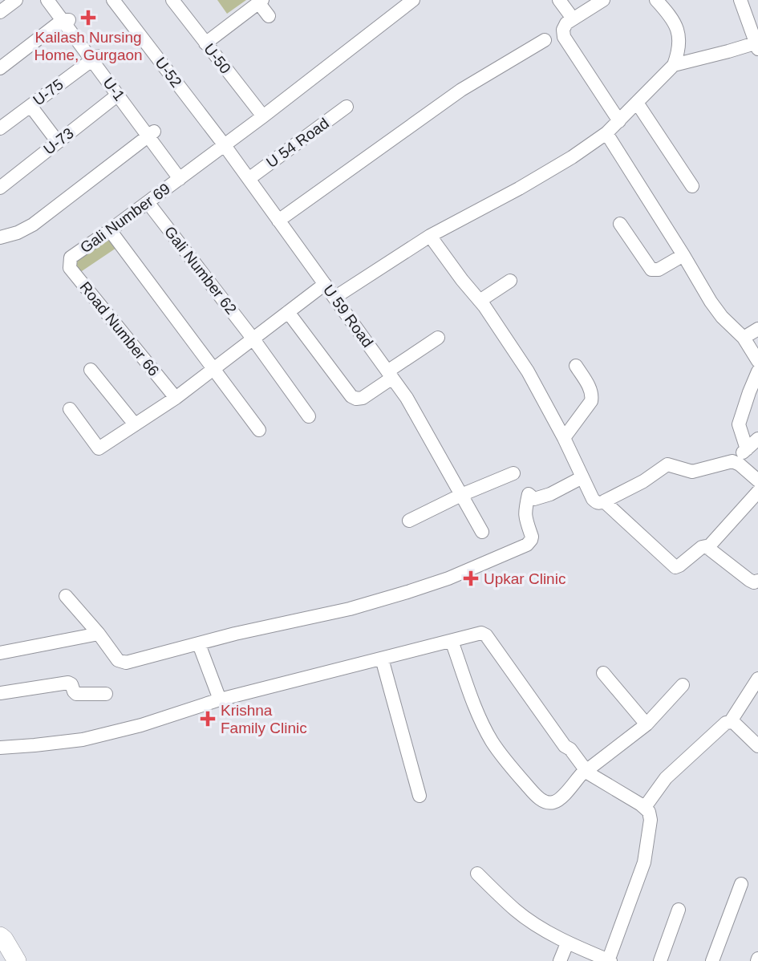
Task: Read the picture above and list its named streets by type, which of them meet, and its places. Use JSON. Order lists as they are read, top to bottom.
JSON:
{
  "streets": {
    "street": [
      "U-50",
      "U-52",
      "U-1",
      "U-75",
      "U-73",
      "U 54 Road",
      "Gali Number 69",
      "Gali Number 62",
      "U 59 Road",
      "Road Number 66"
    ]
  },
  "crossings": [
    ["U-50", "Gali Number 69"],
    ["U-52", "Gali Number 69"],
    ["U-52", "U 59 Road"],
    ["U-1", "U-75"],
    ["U-1", "U-73"],
    ["U-1", "Gali Number 69"],
    ["U 54 Road", "U 59 Road"],
    ["Gali Number 69", "Gali Number 62"],
    ["Gali Number 69", "U 59 Road"],
    ["Gali Number 69", "Road Number 66"]
  ],
  "places": {
    "health": ["Kailash Nursing Home, Gurgaon", "Upkar Clinic", "Krishna Family Clinic"]
  }
}
